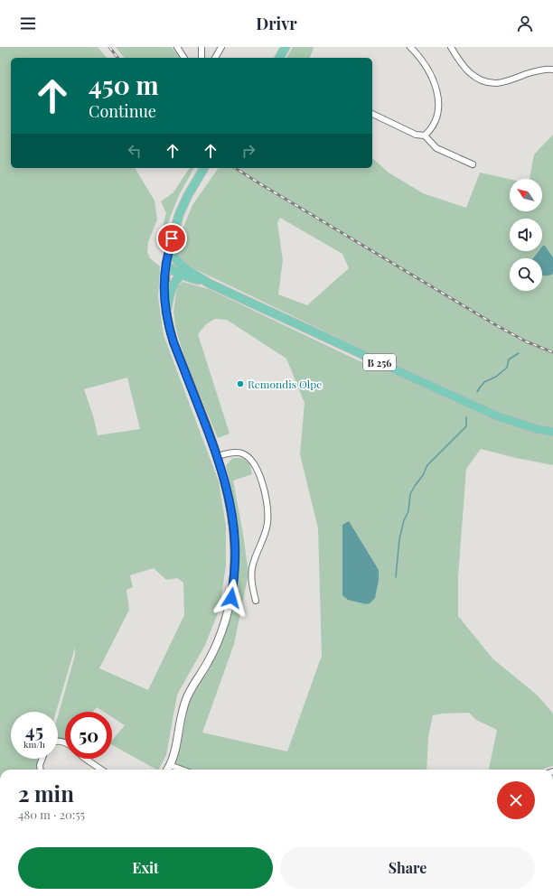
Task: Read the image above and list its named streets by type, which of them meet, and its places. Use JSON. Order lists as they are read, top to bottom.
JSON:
{
  "streets": {
    "main road": ["B 256"]
  },
  "places": ["Remondis Olpe"],
  "north": "top left",
  "page": {
    "header": "Drivr",
    "turn": ["450 m", "Continue"],
    "speed": "45 km/h",
    "limit": "50",
    "heading": ["2 min", "480 m · 20:55"],
    "buttons": ["Exit", "Share"]
  }
}
